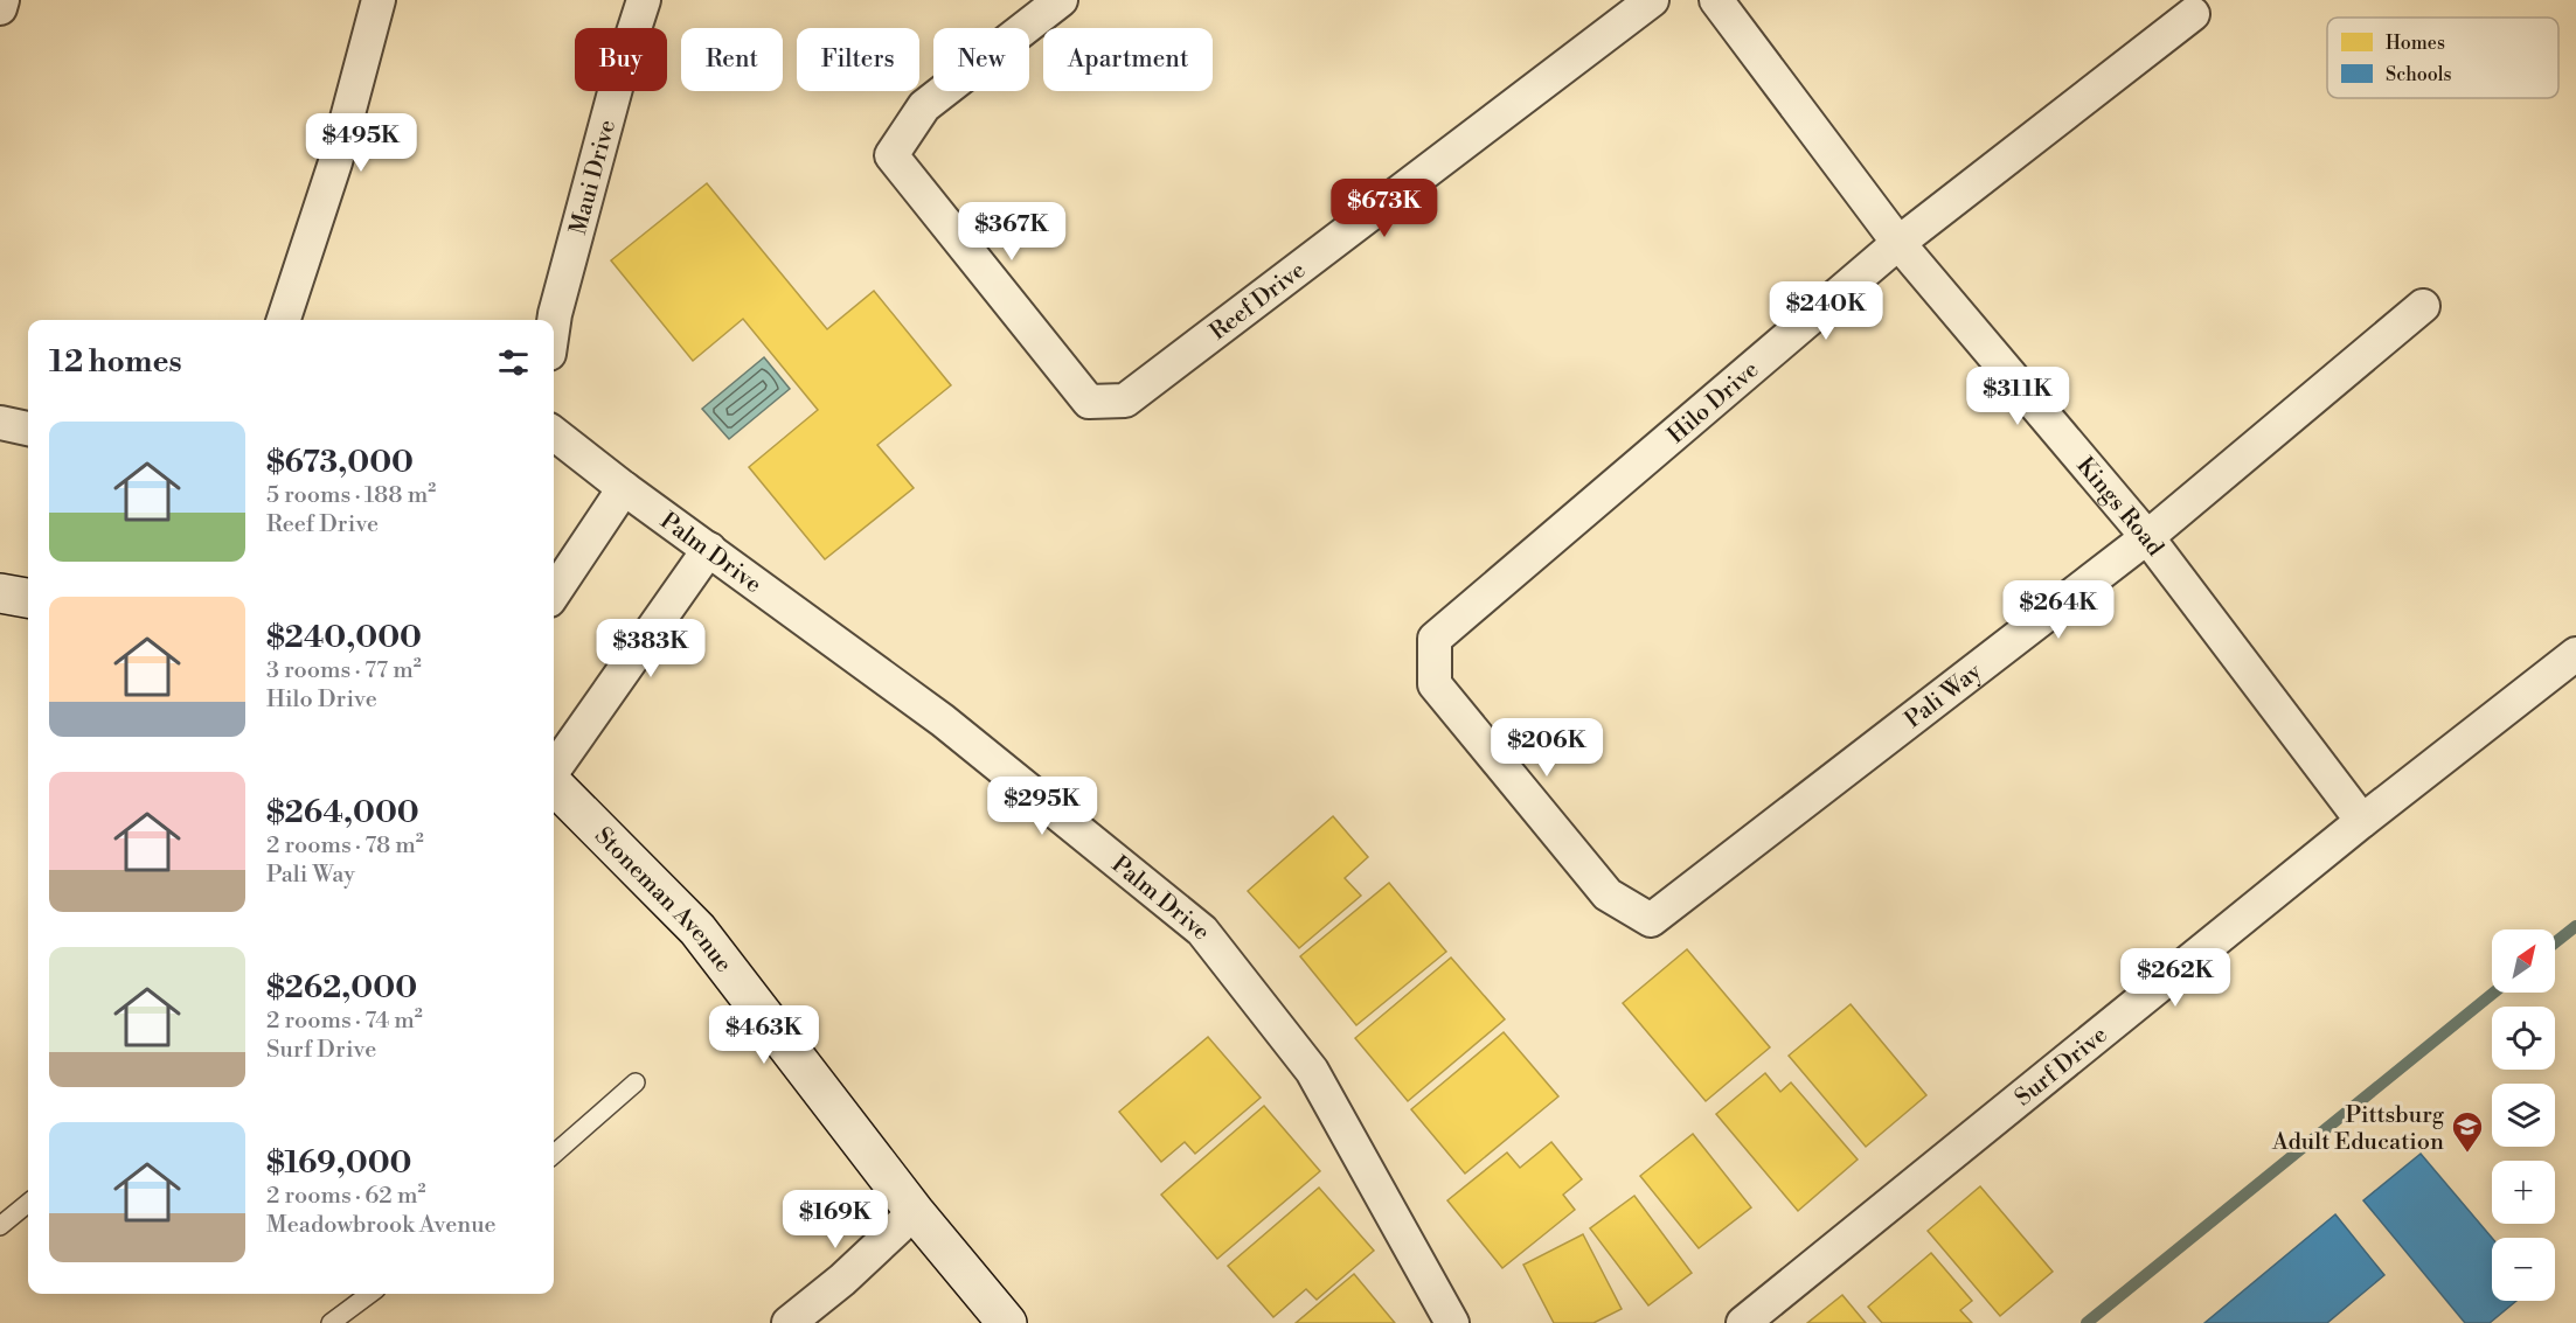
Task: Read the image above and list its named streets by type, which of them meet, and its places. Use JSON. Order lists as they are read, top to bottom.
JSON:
{
  "streets": {
    "street": [
      "Maui Drive",
      "Reef Drive",
      "Hilo Drive",
      "Kings Road",
      "Palm Drive",
      "Pali Way",
      "Stoneman Avenue",
      "Surf Drive"
    ]
  },
  "crossings": [
    ["Hilo Drive", "Kings Road"],
    ["Hilo Drive", "Pali Way"],
    ["Kings Road", "Pali Way"],
    ["Kings Road", "Surf Drive"]
  ],
  "places": {
    "school or university": ["Pittsburg Adult Education"]
  },
  "legend": ["Homes", "Schools"],
  "north": "top right",
  "page": {
    "chip": [
      "Buy",
      "Rent",
      "Filters",
      "New",
      "Apartment"
    ],
    "price": [
      "$495K",
      "$673K",
      "$367K",
      "$240K",
      "$311K",
      "$264K",
      "$383K",
      "$206K",
      "$295K",
      "$262K",
      "$463K",
      "$169K"
    ],
    "heading": "12 homes",
    "list": [
      {
        "name": "$673,000",
        "note": "5 rooms · 188 m² · Reef Drive"
      },
      {
        "name": "$240,000",
        "note": "3 rooms · 77 m² · Hilo Drive"
      },
      {
        "name": "$264,000",
        "note": "2 rooms · 78 m² · Pali Way"
      },
      {
        "name": "$262,000",
        "note": "2 rooms · 74 m² · Surf Drive"
      },
      {
        "name": "$169,000",
        "note": "2 rooms · 62 m² · Meadowbrook Avenue"
      }
    ],
    "map_buttons": ["+", "−"]
  }
}
